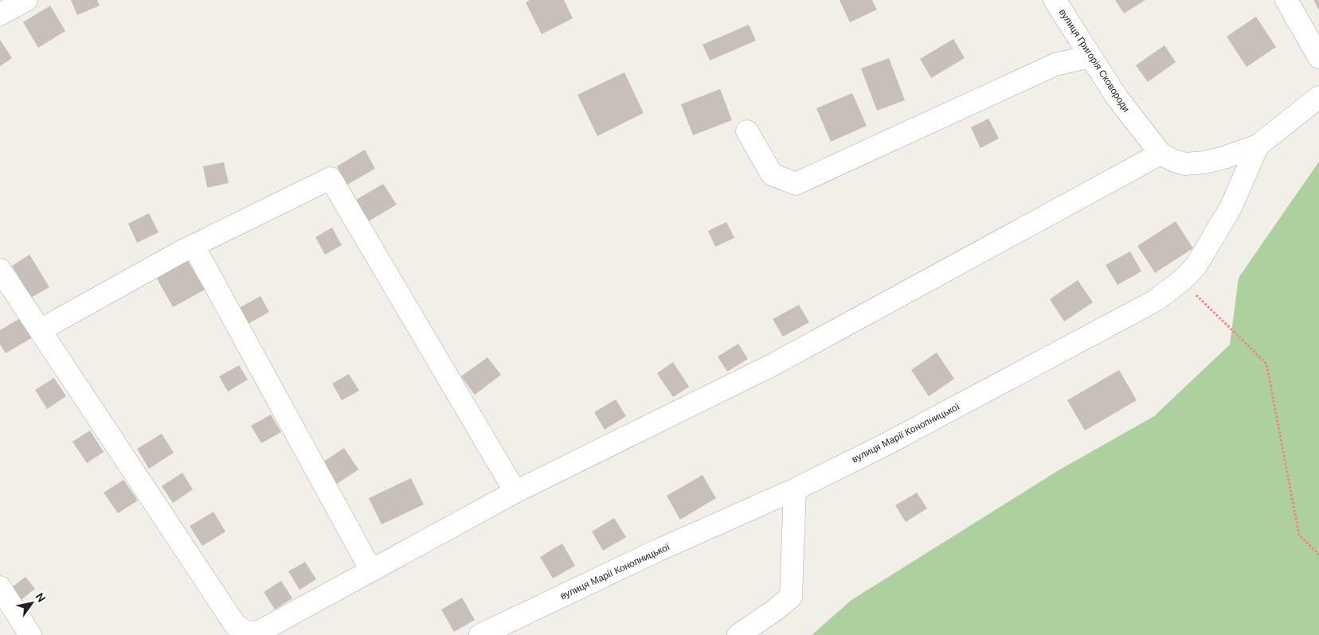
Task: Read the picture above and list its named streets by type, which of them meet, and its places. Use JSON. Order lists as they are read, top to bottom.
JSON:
{
  "streets": {
    "street": ["вулиця Григорія Сковороди", "вулиця Марії Конопницької"]
  },
  "crossings": [
    ["вулиця Григорія Сковороди", "вулиця Марії Конопницької"]
  ],
  "north": "top right"
}
